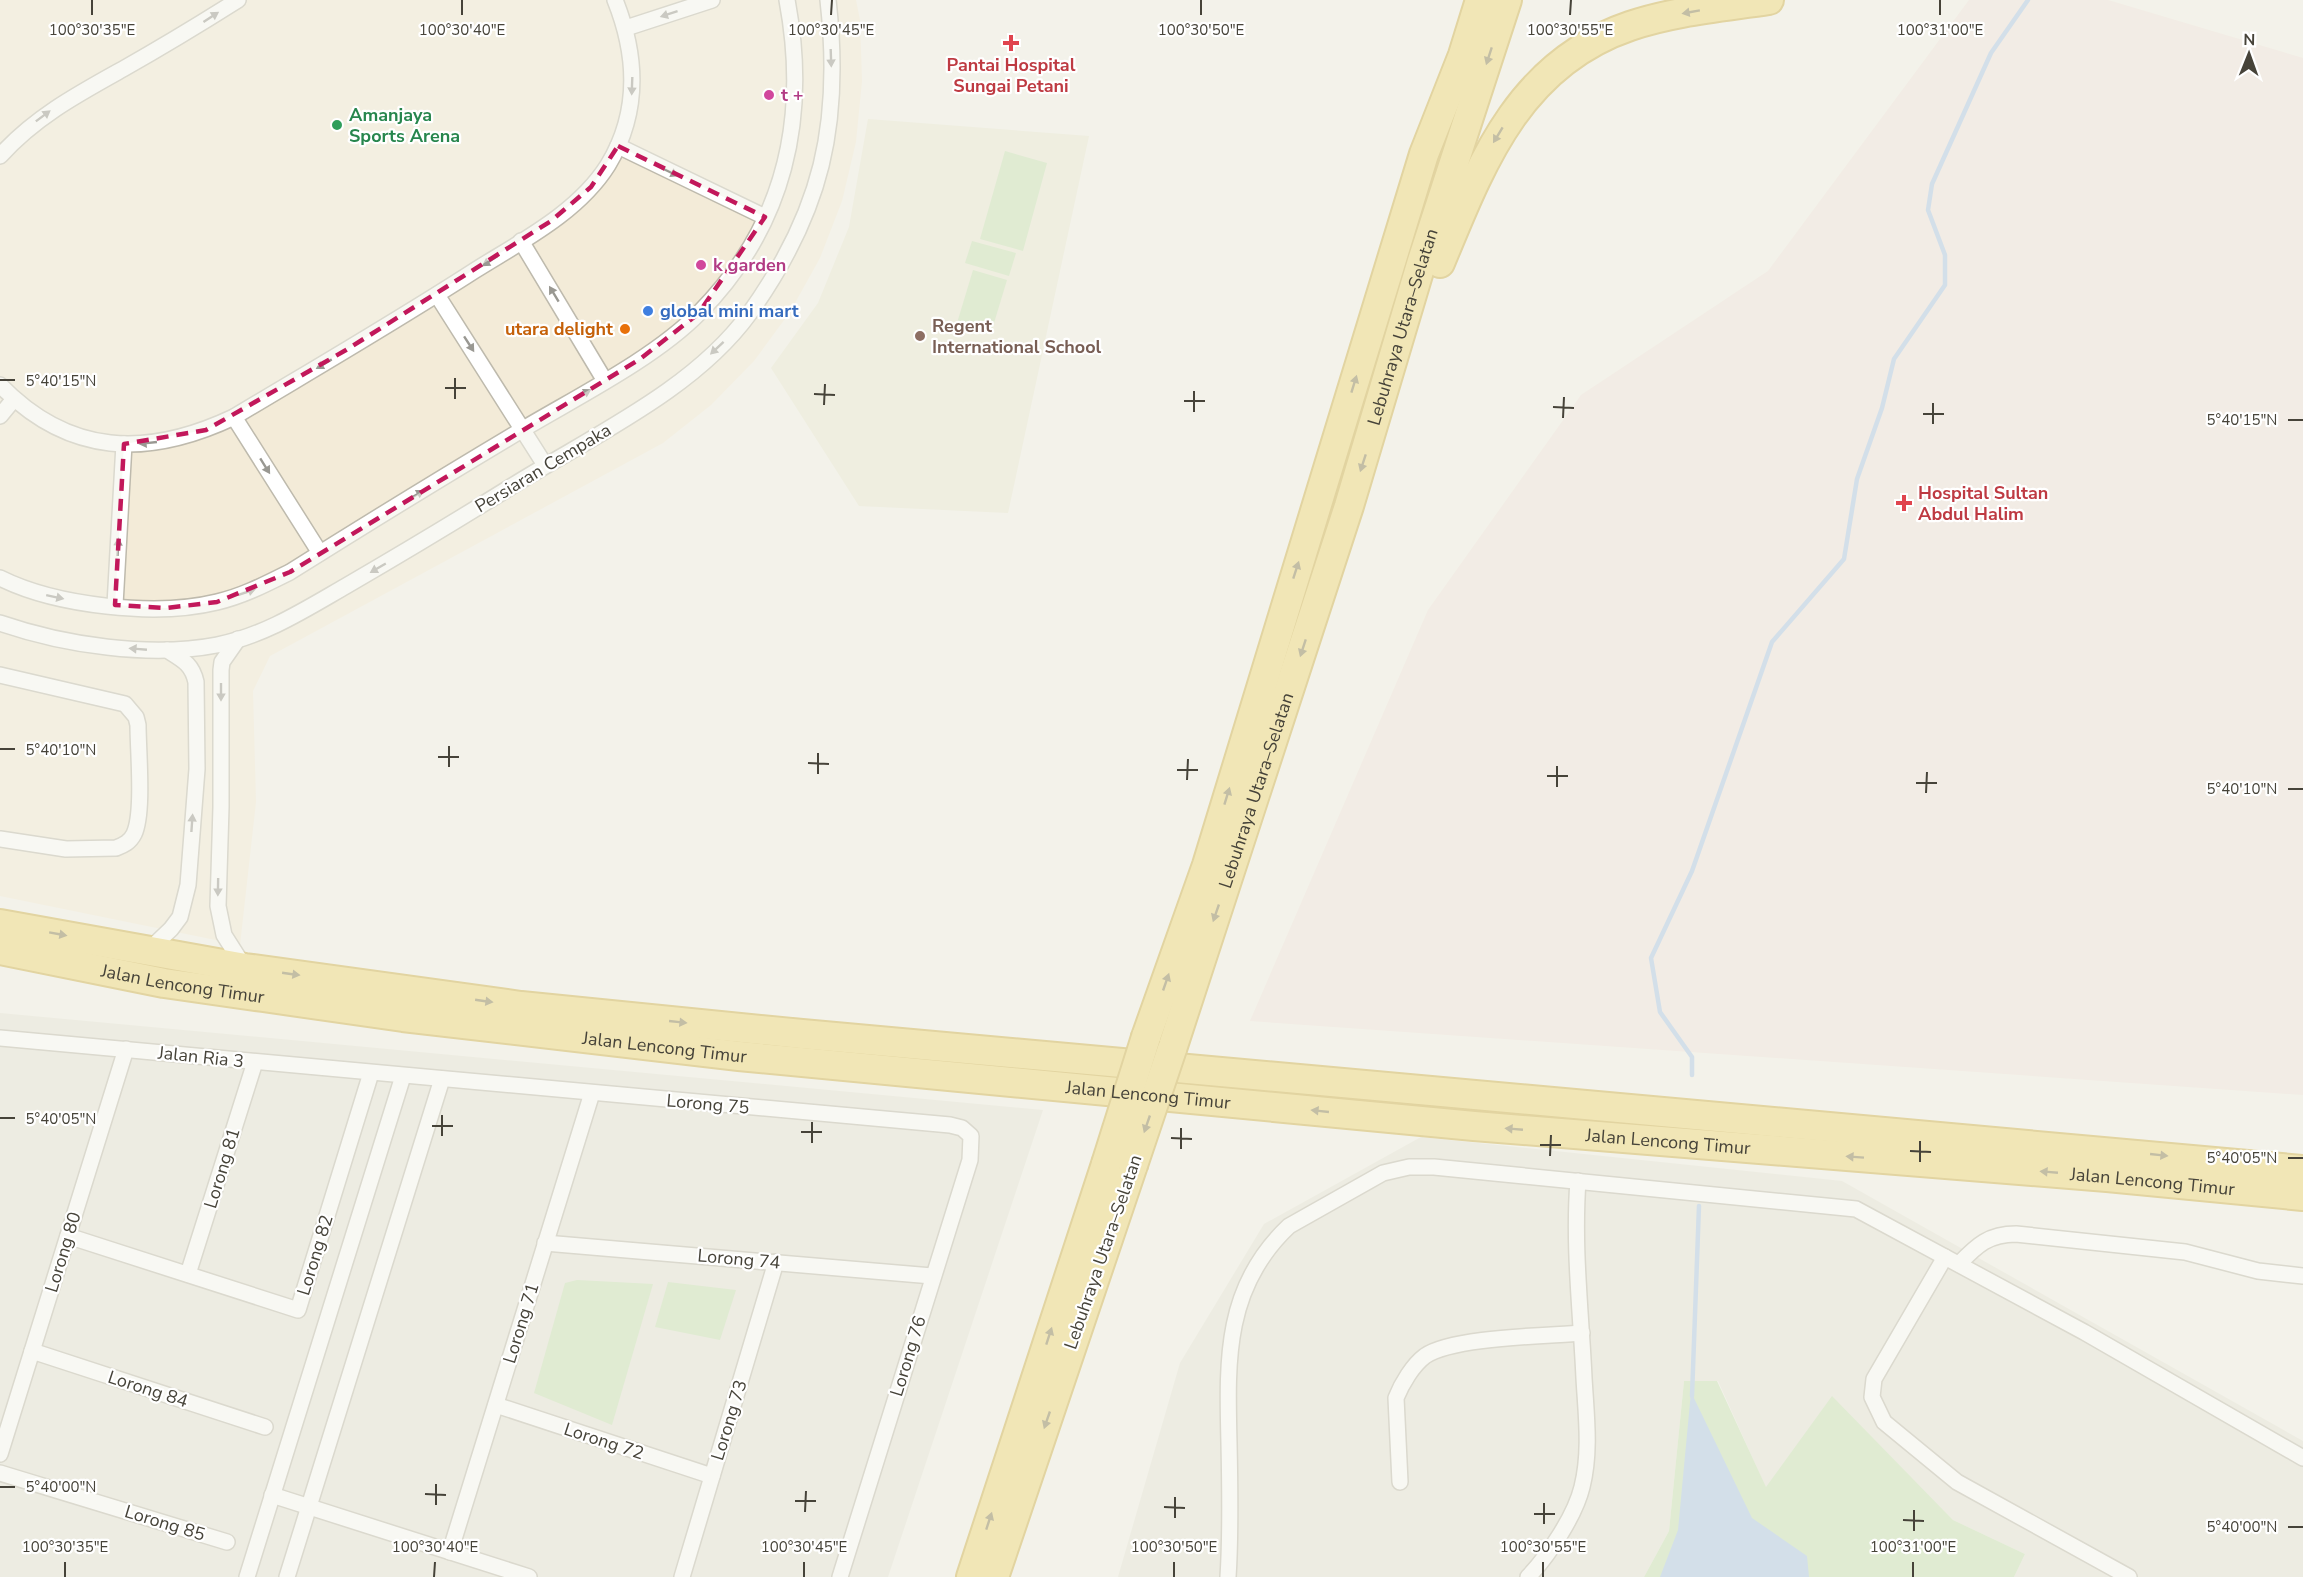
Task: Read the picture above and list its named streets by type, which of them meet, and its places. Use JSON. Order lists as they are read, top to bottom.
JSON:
{
  "streets": {
    "highway": ["Lebuhraya Utara–Selatan", "Jalan Lencong Timur"],
    "street": [
      "Persiaran Cempaka",
      "Jalan Ria 3",
      "Lorong 75",
      "Lorong 81",
      "Lorong 80",
      "Lorong 82",
      "Lorong 74",
      "Lorong 71",
      "Lorong 76",
      "Lorong 84",
      "Lorong 73",
      "Lorong 72",
      "Lorong 85"
    ]
  },
  "crossings": [
    ["Jalan Ria 3", "Lorong 75"],
    ["Jalan Ria 3", "Lorong 81"],
    ["Jalan Ria 3", "Lorong 80"],
    ["Jalan Ria 3", "Lorong 82"],
    ["Lorong 75", "Lorong 71"],
    ["Lorong 75", "Lorong 76"],
    ["Lorong 81", "Lorong 82"],
    ["Lorong 80", "Lorong 82"],
    ["Lorong 80", "Lorong 84"],
    ["Lorong 74", "Lorong 71"],
    ["Lorong 74", "Lorong 76"],
    ["Lorong 74", "Lorong 73"],
    ["Lorong 71", "Lorong 72"],
    ["Lorong 73", "Lorong 72"]
  ],
  "places": {
    "health": ["Pantai Hospital Sungai Petani", "Hospital Sultan Abdul Halim"],
    "other": [
      "t +",
      "Amanjaya Sports Arena",
      "k garden",
      "global mini mart",
      "utara delight",
      "Regent International School"
    ]
  },
  "north": "top",
  "coordinates": [
    "100°30'35\"E",
    "100°30'40\"E",
    "100°30'45\"E",
    "100°30'50\"E",
    "100°30'55\"E",
    "100°31'00\"E",
    "5°40'15\"N",
    "5°40'10\"N",
    "5°40'05\"N",
    "5°40'00\"N"
  ]
}
